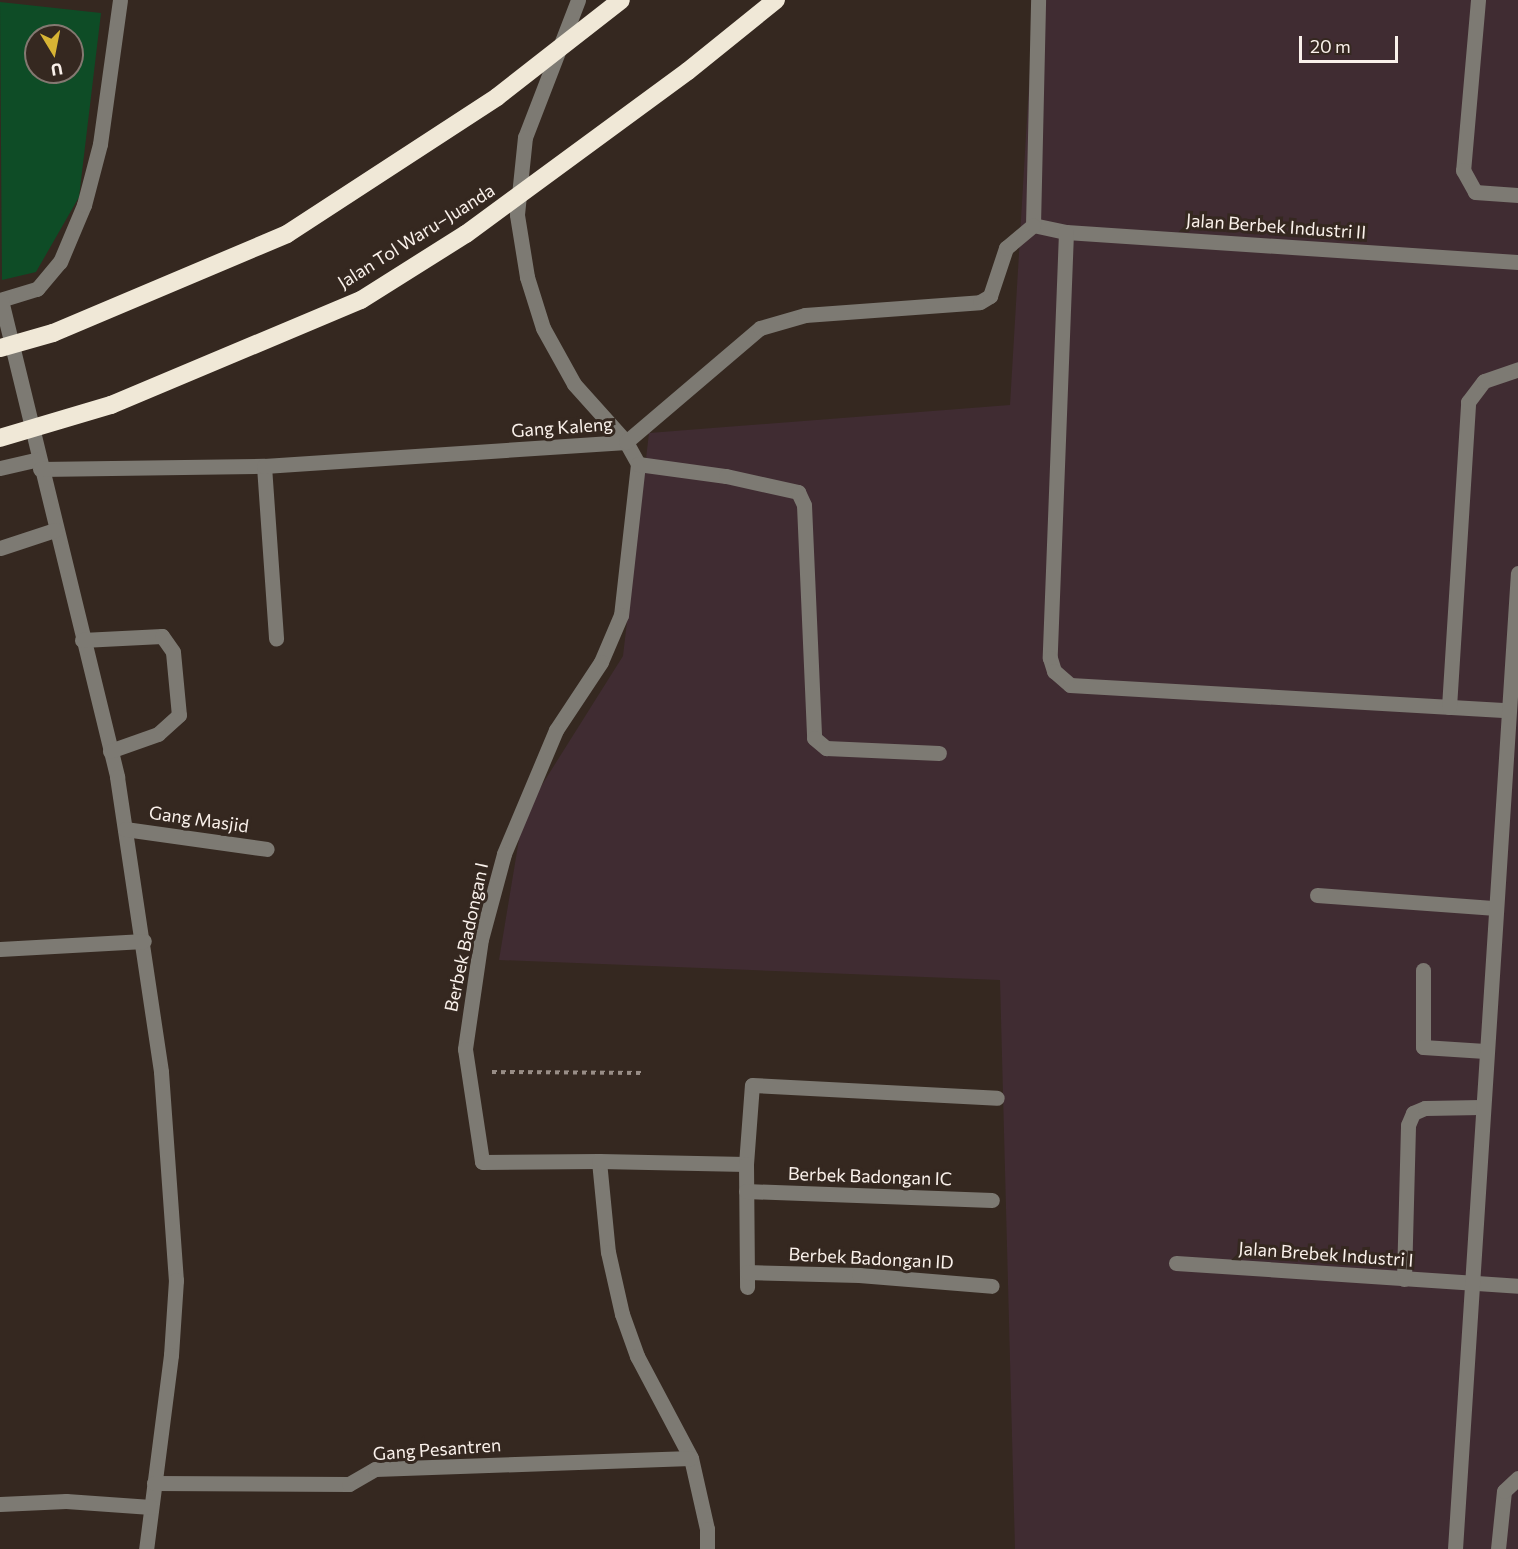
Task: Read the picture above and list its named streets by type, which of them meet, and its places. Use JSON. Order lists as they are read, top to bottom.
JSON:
{
  "streets": {
    "highway": ["Jalan Tol Waru–Juanda"],
    "street": [
      "Jalan Berbek Industri II",
      "Gang Kaleng",
      "Gang Masjid",
      "Berbek Badongan I",
      "Berbek Badongan IC",
      "Jalan Brebek Industri I",
      "Berbek Badongan ID",
      "Gang Pesantren"
    ]
  },
  "crossings": [
    ["Jalan Berbek Industri II", "Gang Kaleng"],
    ["Berbek Badongan IC", "Berbek Badongan ID"]
  ],
  "scale_bar": "20 m",
  "north": "bottom"
}
